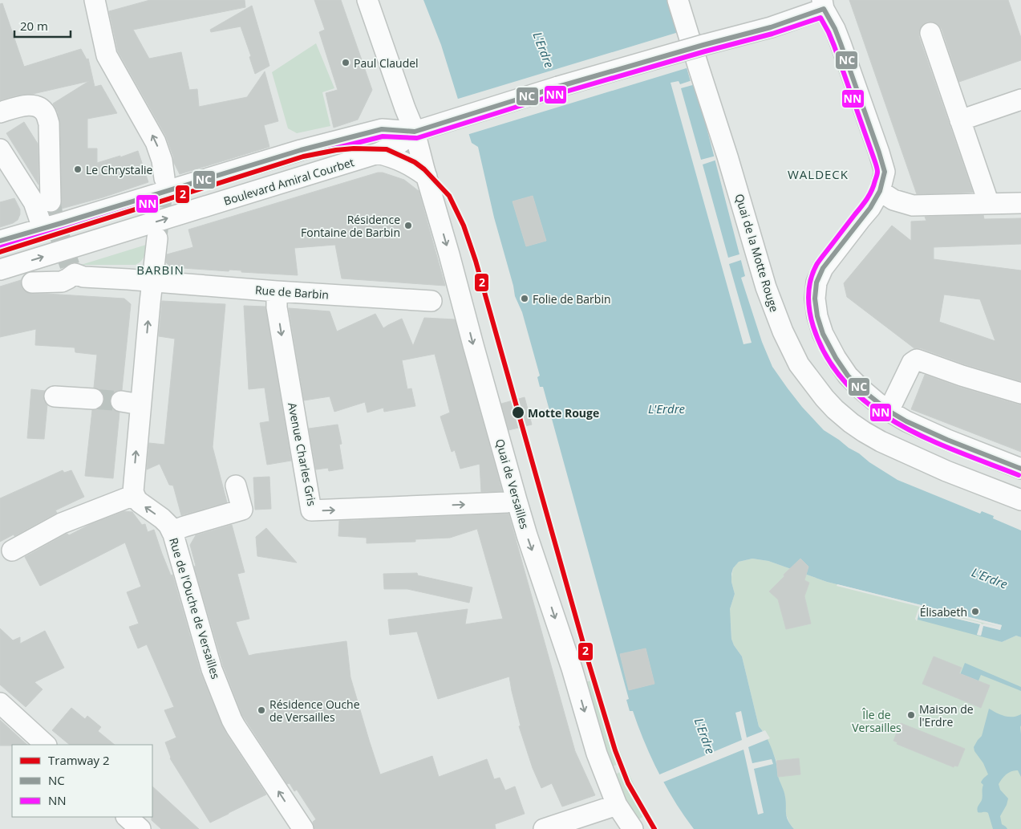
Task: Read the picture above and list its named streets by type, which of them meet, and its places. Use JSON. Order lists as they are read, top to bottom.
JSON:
{
  "streets": {
    "street": [
      "Boulevard Amiral Courbet",
      "Quai de la Motte Rouge",
      "Rue de Barbin",
      "Avenue Charles Gris",
      "Quai de Versailles",
      "Rue de l'Ouche de Versailles"
    ]
  },
  "crossings": [
    ["Boulevard Amiral Courbet", "Quai de Versailles"],
    ["Rue de Barbin", "Avenue Charles Gris"],
    ["Avenue Charles Gris", "Quai de Versailles"]
  ],
  "one_way": ["Quai de Versailles", "Rue de l'Ouche de Versailles"],
  "districts": ["WALDECK", "BARBIN"],
  "water": ["L'Erdre"],
  "parks": ["Île de Versailles"],
  "places": [
    "Paul Claudel",
    "Le Chrystalie",
    "Résidence Fontaine de Barbin",
    "Folie de Barbin",
    "Motte Rouge",
    "Élisabeth",
    "Résidence Ouche de Versailles",
    "Maison de l'Erdre"
  ],
  "lines": ["transit line NC", "transit line NN", "tram line 2"],
  "legend": ["Tramway 2", "NC", "NN"],
  "scale_bar": "20 m"
}
